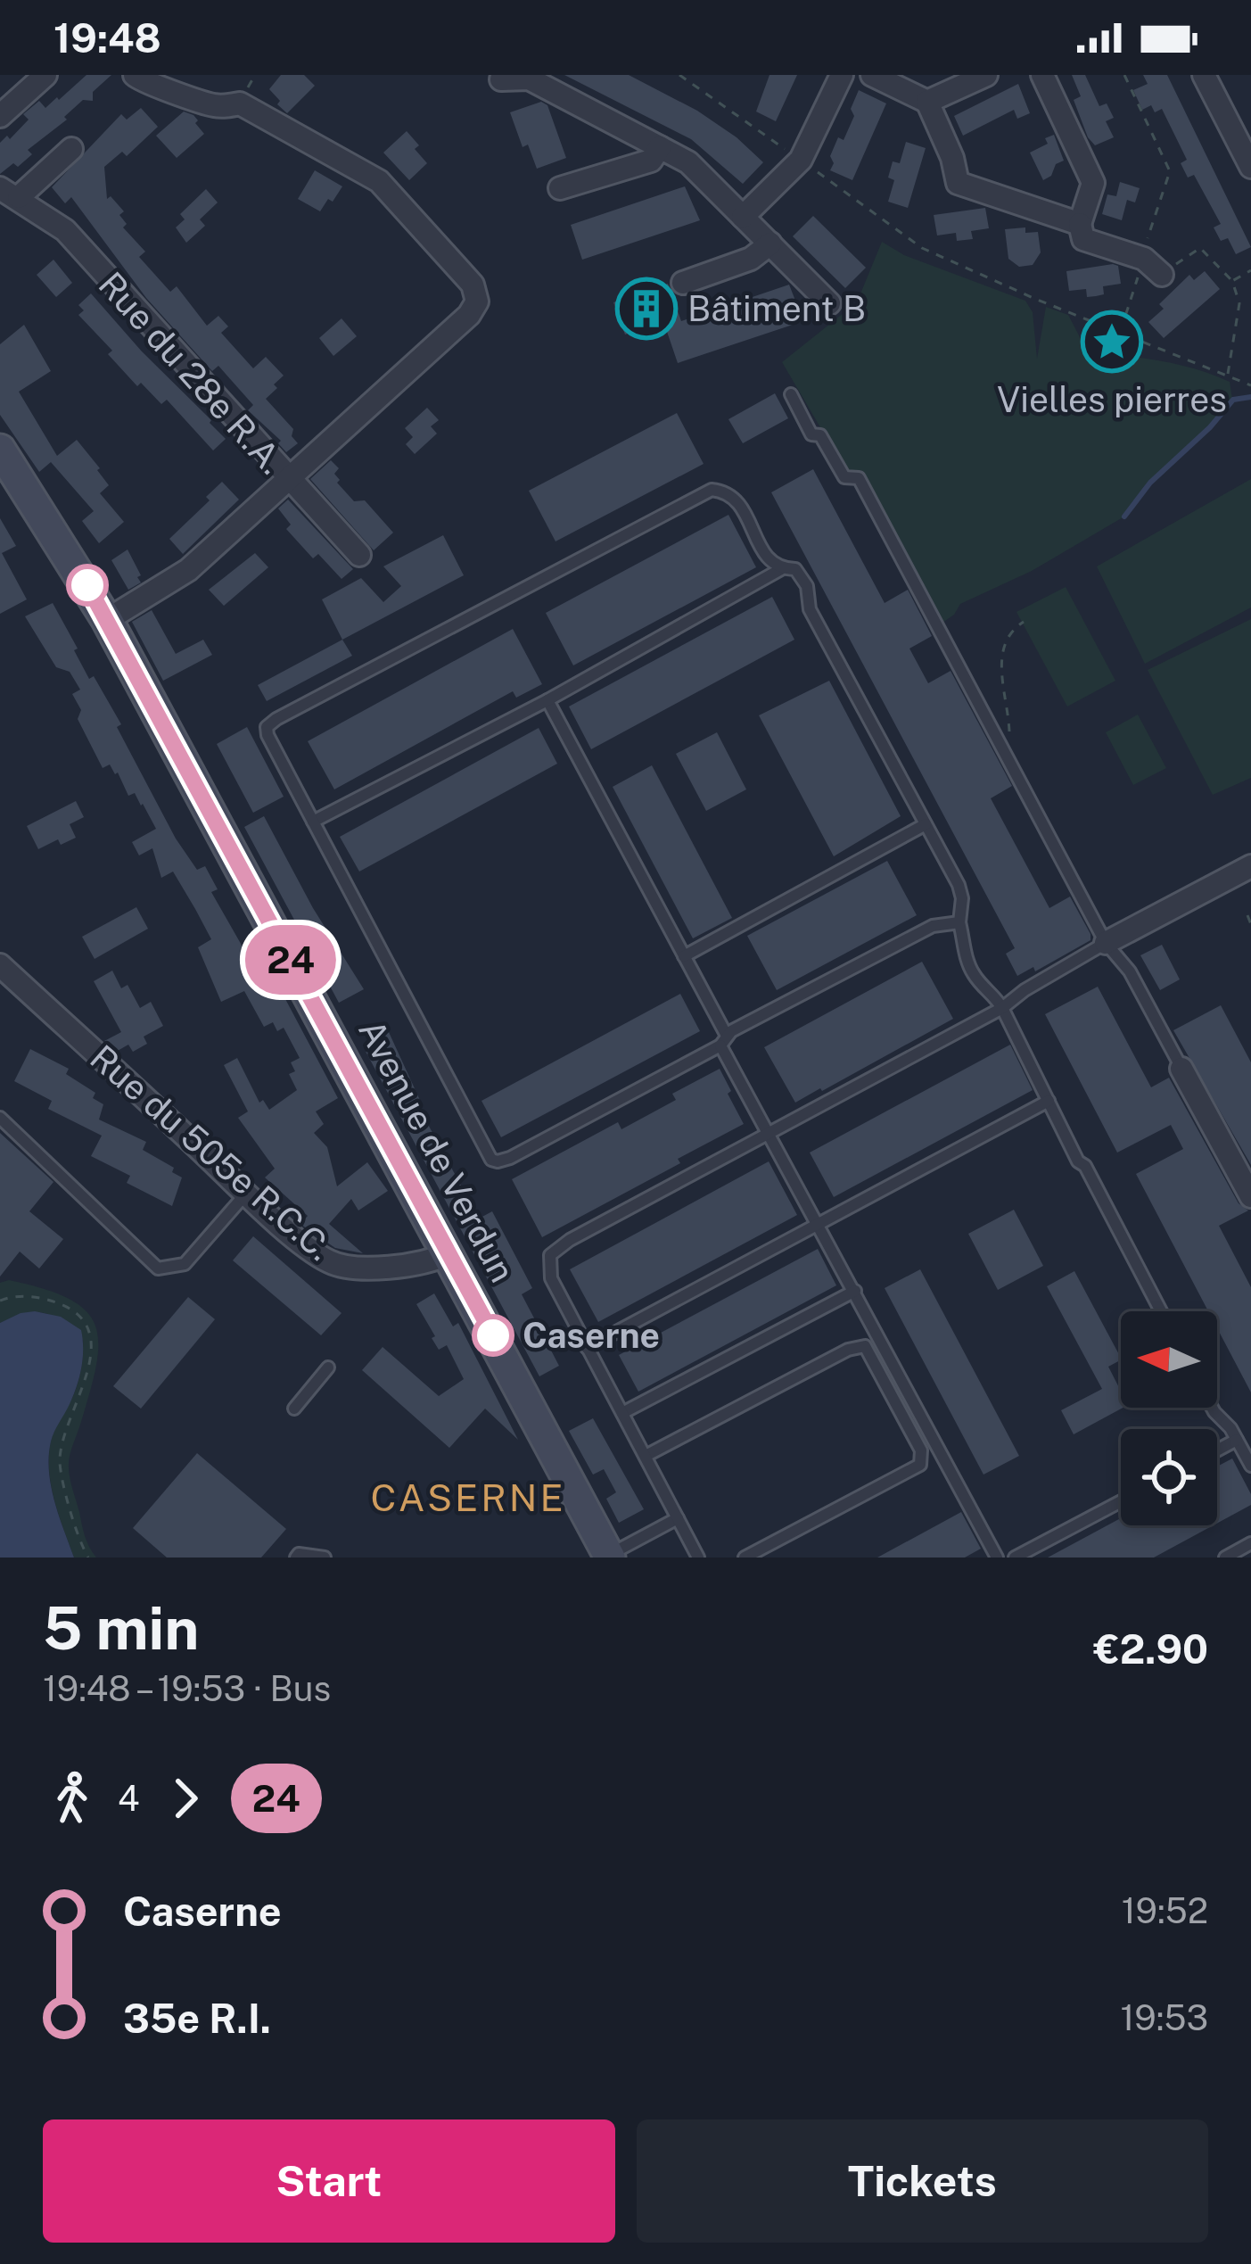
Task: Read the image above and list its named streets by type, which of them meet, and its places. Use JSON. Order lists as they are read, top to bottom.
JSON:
{
  "streets": {
    "main road": ["Avenue de Verdun"],
    "street": ["Rue du 28e R.A.", "Rue du 505e R.C.C."]
  },
  "crossings": [
    ["Avenue de Verdun", "Rue du 505e R.C.C."]
  ],
  "districts": ["CASERNE"],
  "places": {
    "building": ["Bâtiment B"],
    "place": ["Vielles pierres"],
    "other": ["Caserne"]
  },
  "lines": ["bus line 24"],
  "north": "left",
  "page": {
    "status": "19:48",
    "on_map": "24",
    "heading": ["5 min", "19:48 – 19:53 · Bus", "€2.90"],
    "legs": ["4", "24"],
    "list": [
      {
        "name": "Caserne",
        "value": "19:52"
      },
      {
        "name": "35e R.I.",
        "value": "19:53"
      }
    ],
    "buttons": ["Start", "Tickets"]
  }
}
